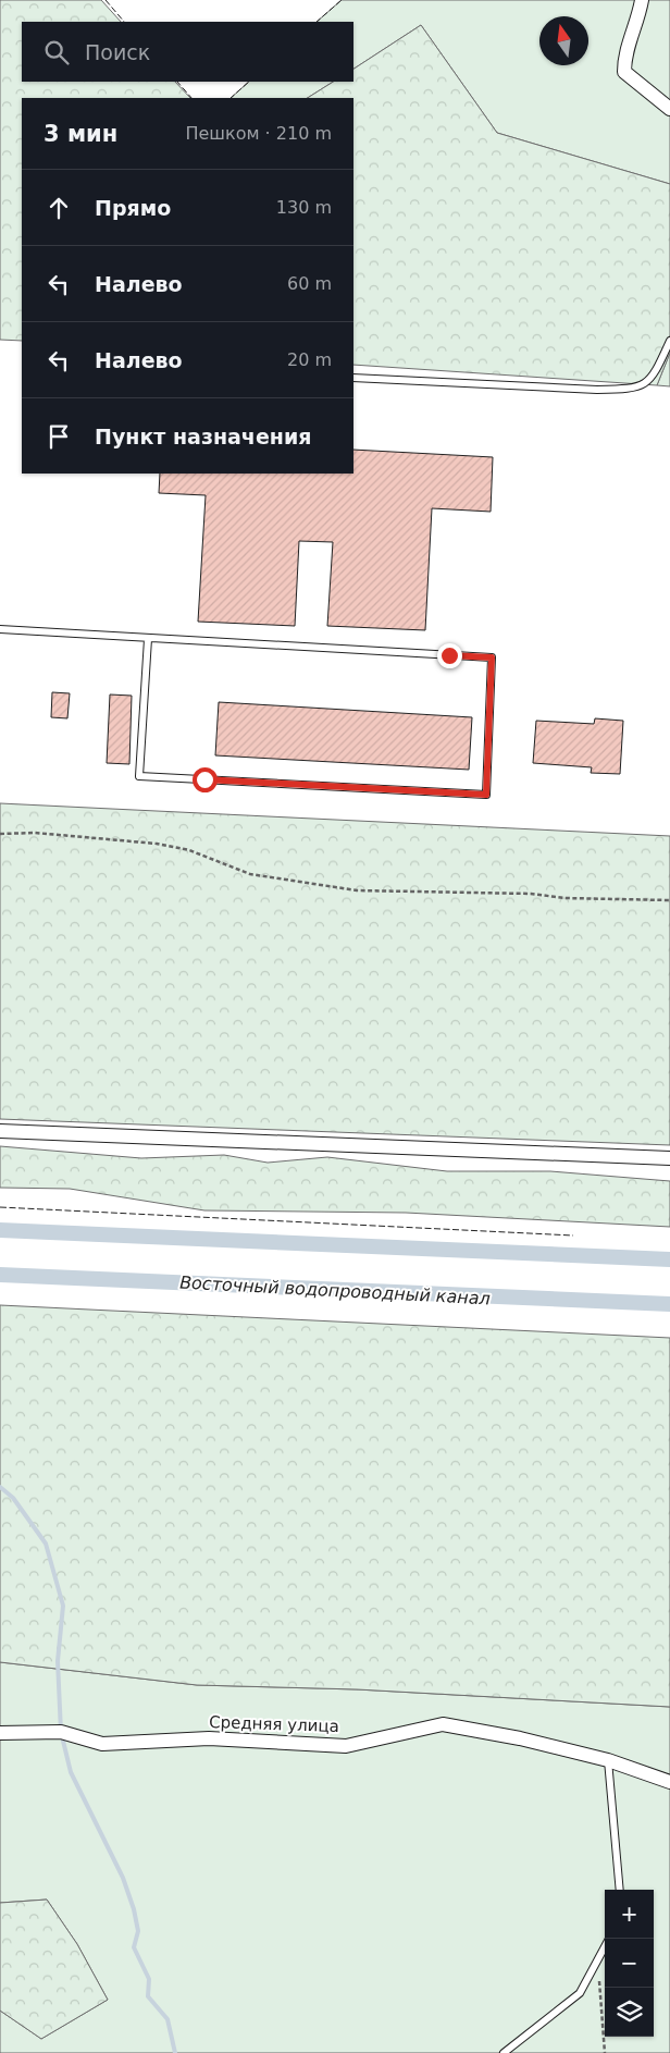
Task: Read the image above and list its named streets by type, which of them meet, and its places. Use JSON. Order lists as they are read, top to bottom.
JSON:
{
  "streets": {
    "street": ["Средняя улица"]
  },
  "water": ["Восточный водопроводный канал"],
  "north": "top",
  "page": {
    "search": "Поиск",
    "heading": ["3 мин", "Пешком · 210 m"],
    "list": [
      ["Прямо", "130 m"],
      ["Налево", "60 m"],
      ["Налево", "20 m"],
      "Пункт назначения"
    ],
    "map_buttons": ["+", "−"]
  }
}
